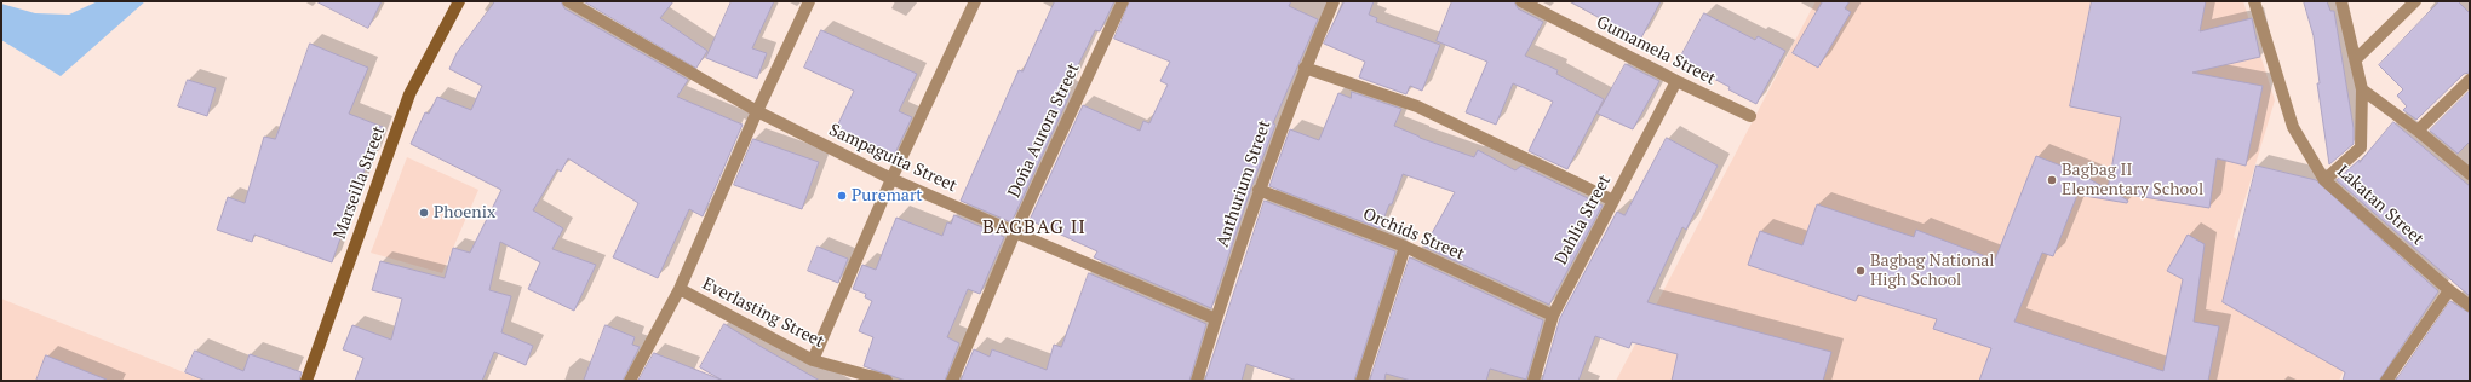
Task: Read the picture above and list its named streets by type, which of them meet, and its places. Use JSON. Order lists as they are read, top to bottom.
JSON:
{
  "streets": {
    "main road": ["Marseilla Street"],
    "street": [
      "Gumamela Street",
      "Doña Aurora Street",
      "Sampaguita Street",
      "Anthurium Street",
      "Lakatan Street",
      "Dahlia Street",
      "Orchids Street",
      "Everlasting Street"
    ]
  },
  "crossings": [
    ["Gumamela Street", "Dahlia Street"],
    ["Doña Aurora Street", "Sampaguita Street"],
    ["Sampaguita Street", "Anthurium Street"],
    ["Anthurium Street", "Orchids Street"],
    ["Dahlia Street", "Orchids Street"]
  ],
  "districts": ["BAGBAG II"],
  "places": [
    "Bagbag II Elementary School",
    "Puremart",
    "Phoenix",
    "Bagbag National High School"
  ]
}
